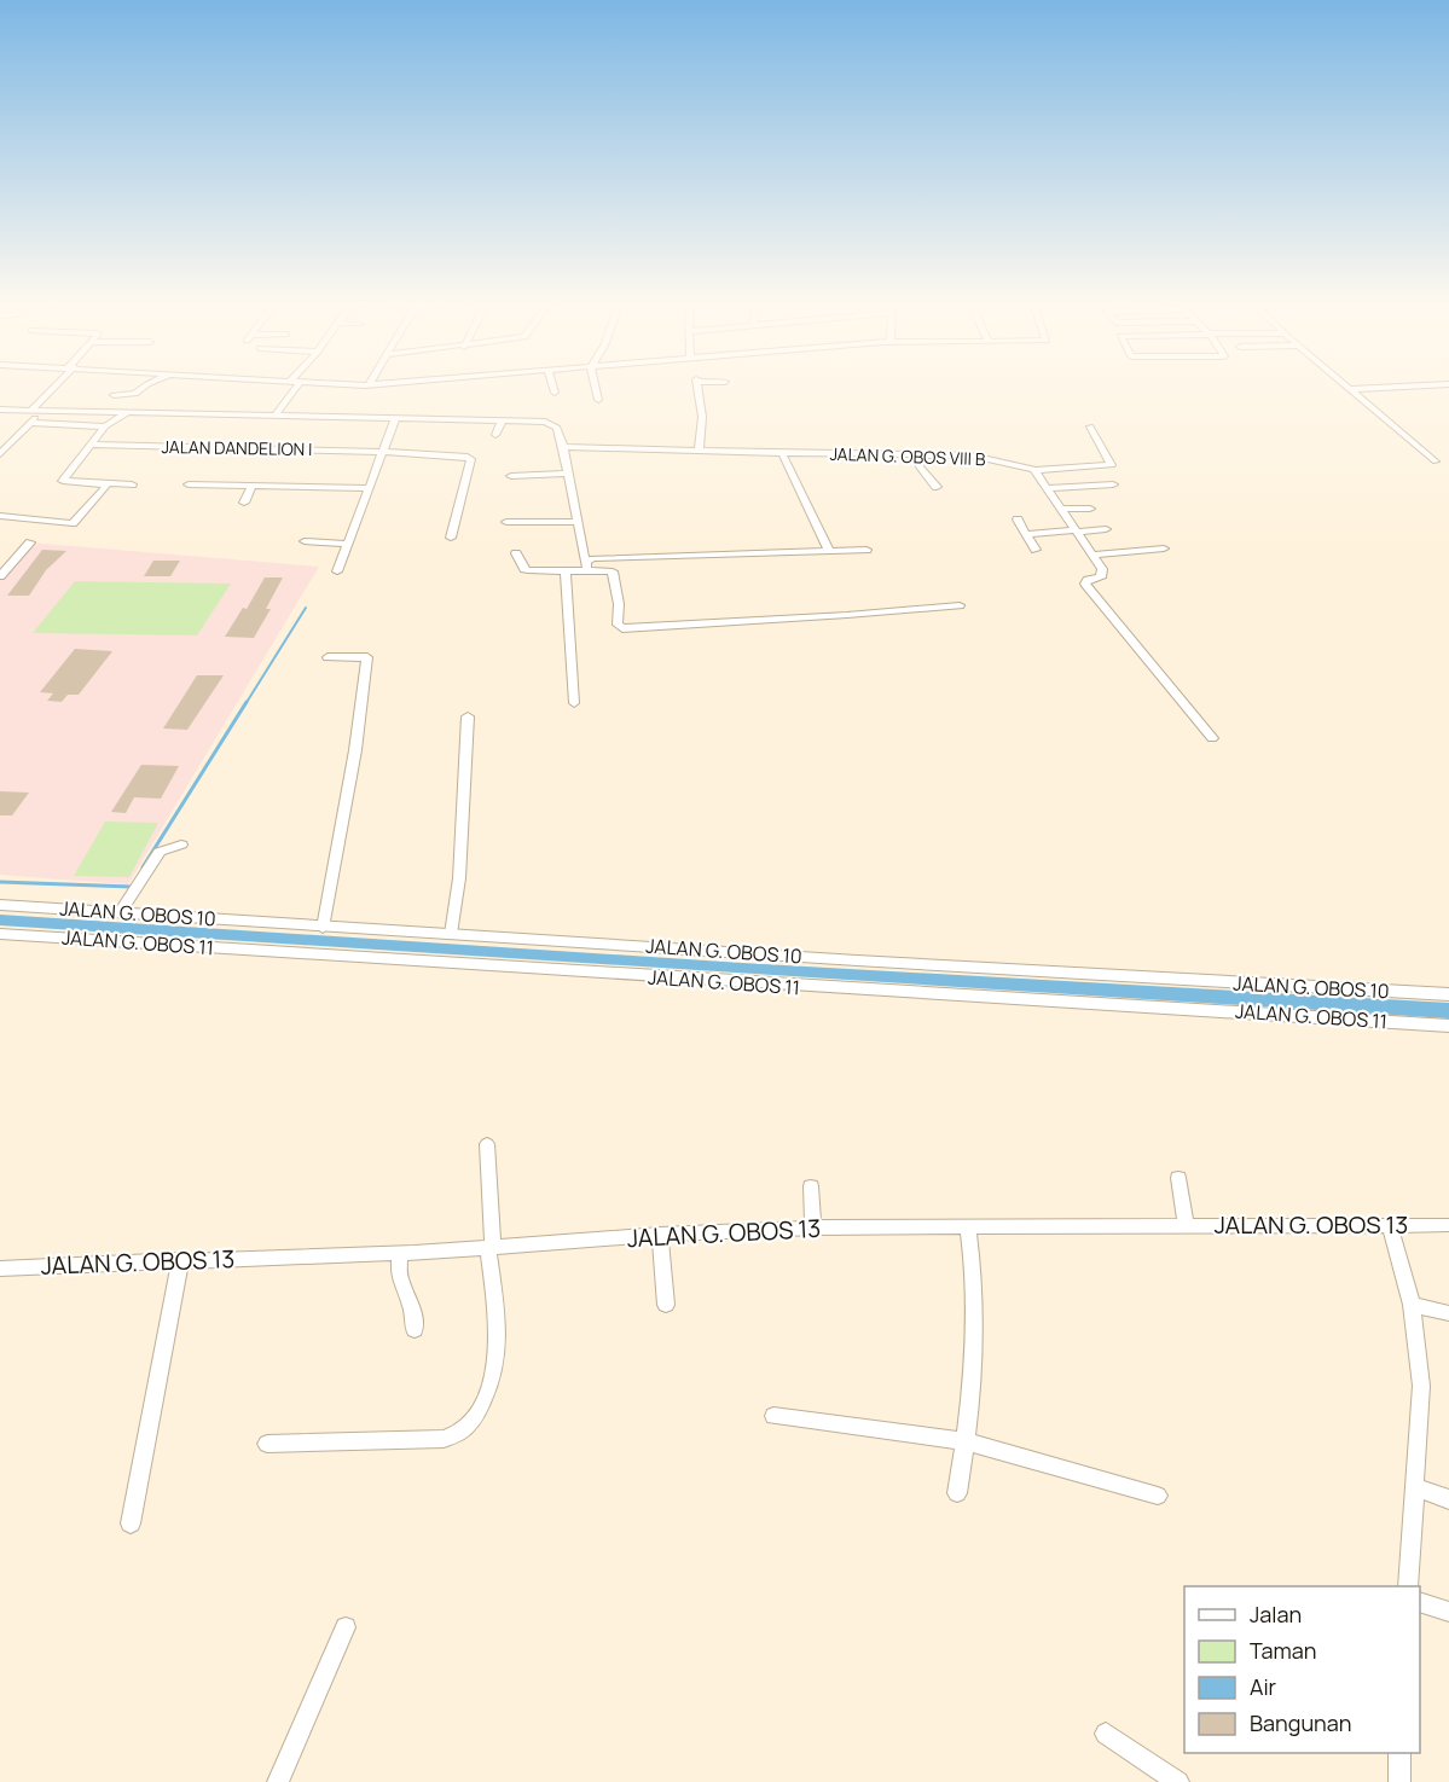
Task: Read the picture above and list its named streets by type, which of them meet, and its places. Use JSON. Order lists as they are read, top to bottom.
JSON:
{
  "streets": {
    "street": [
      "JALAN DANDELION I",
      "JALAN G. OBOS VIII B",
      "JALAN G. OBOS 10",
      "JALAN G. OBOS 11",
      "JALAN G. OBOS 13"
    ]
  },
  "legend": [
    "Jalan",
    "Taman",
    "Air",
    "Bangunan"
  ]
}
